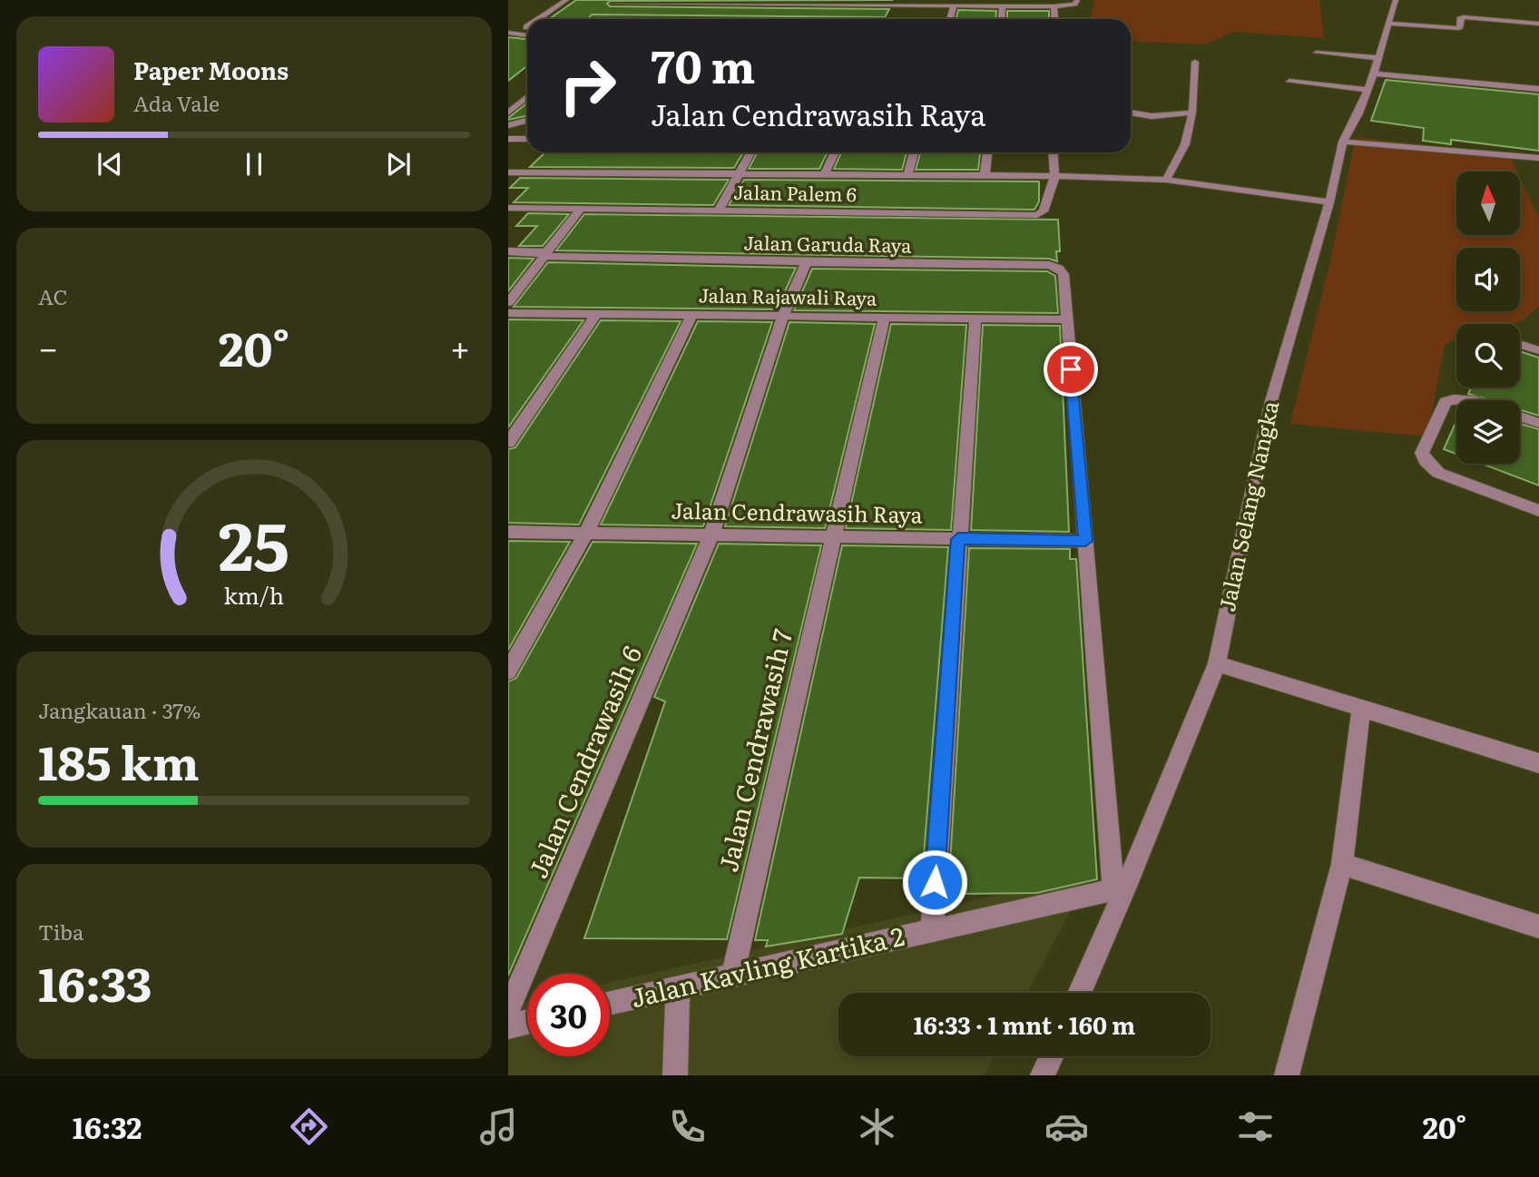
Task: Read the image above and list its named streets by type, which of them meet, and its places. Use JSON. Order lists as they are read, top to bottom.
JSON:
{
  "streets": {
    "street": [
      "Jalan Palem 6",
      "Jalan Garuda Raya",
      "Jalan Rajawali Raya",
      "Jalan Selang Nangka",
      "Jalan Cendrawasih Raya",
      "Jalan Cendrawasih 7",
      "Jalan Cendrawasih 6",
      "Jalan Kavling Kartika 2"
    ]
  },
  "crossings": [
    ["Jalan Garuda Raya", "Jalan Rajawali Raya"],
    ["Jalan Garuda Raya", "Jalan Cendrawasih 6"],
    ["Jalan Rajawali Raya", "Jalan Cendrawasih 7"],
    ["Jalan Rajawali Raya", "Jalan Cendrawasih 6"],
    ["Jalan Selang Nangka", "Jalan Kavling Kartika 2"],
    ["Jalan Cendrawasih Raya", "Jalan Cendrawasih 7"],
    ["Jalan Cendrawasih Raya", "Jalan Cendrawasih 6"],
    ["Jalan Cendrawasih 7", "Jalan Kavling Kartika 2"]
  ],
  "north": "top",
  "page": {
    "turn": ["70 m", "Jalan Cendrawasih Raya"],
    "song": ["Paper Moons", "Ada Vale"],
    "tile": [
      "AC",
      ["Jangkauan · 37%", "185 km"],
      ["Tiba", "16:33"]
    ],
    "heat": ["−", "20°", "+"],
    "limit": "30",
    "trip": "16:33 · 1 mnt · 160 m",
    "tabs": ["16:32", "20°"],
    "gauge": ["25", "km/h"]
  }
}
